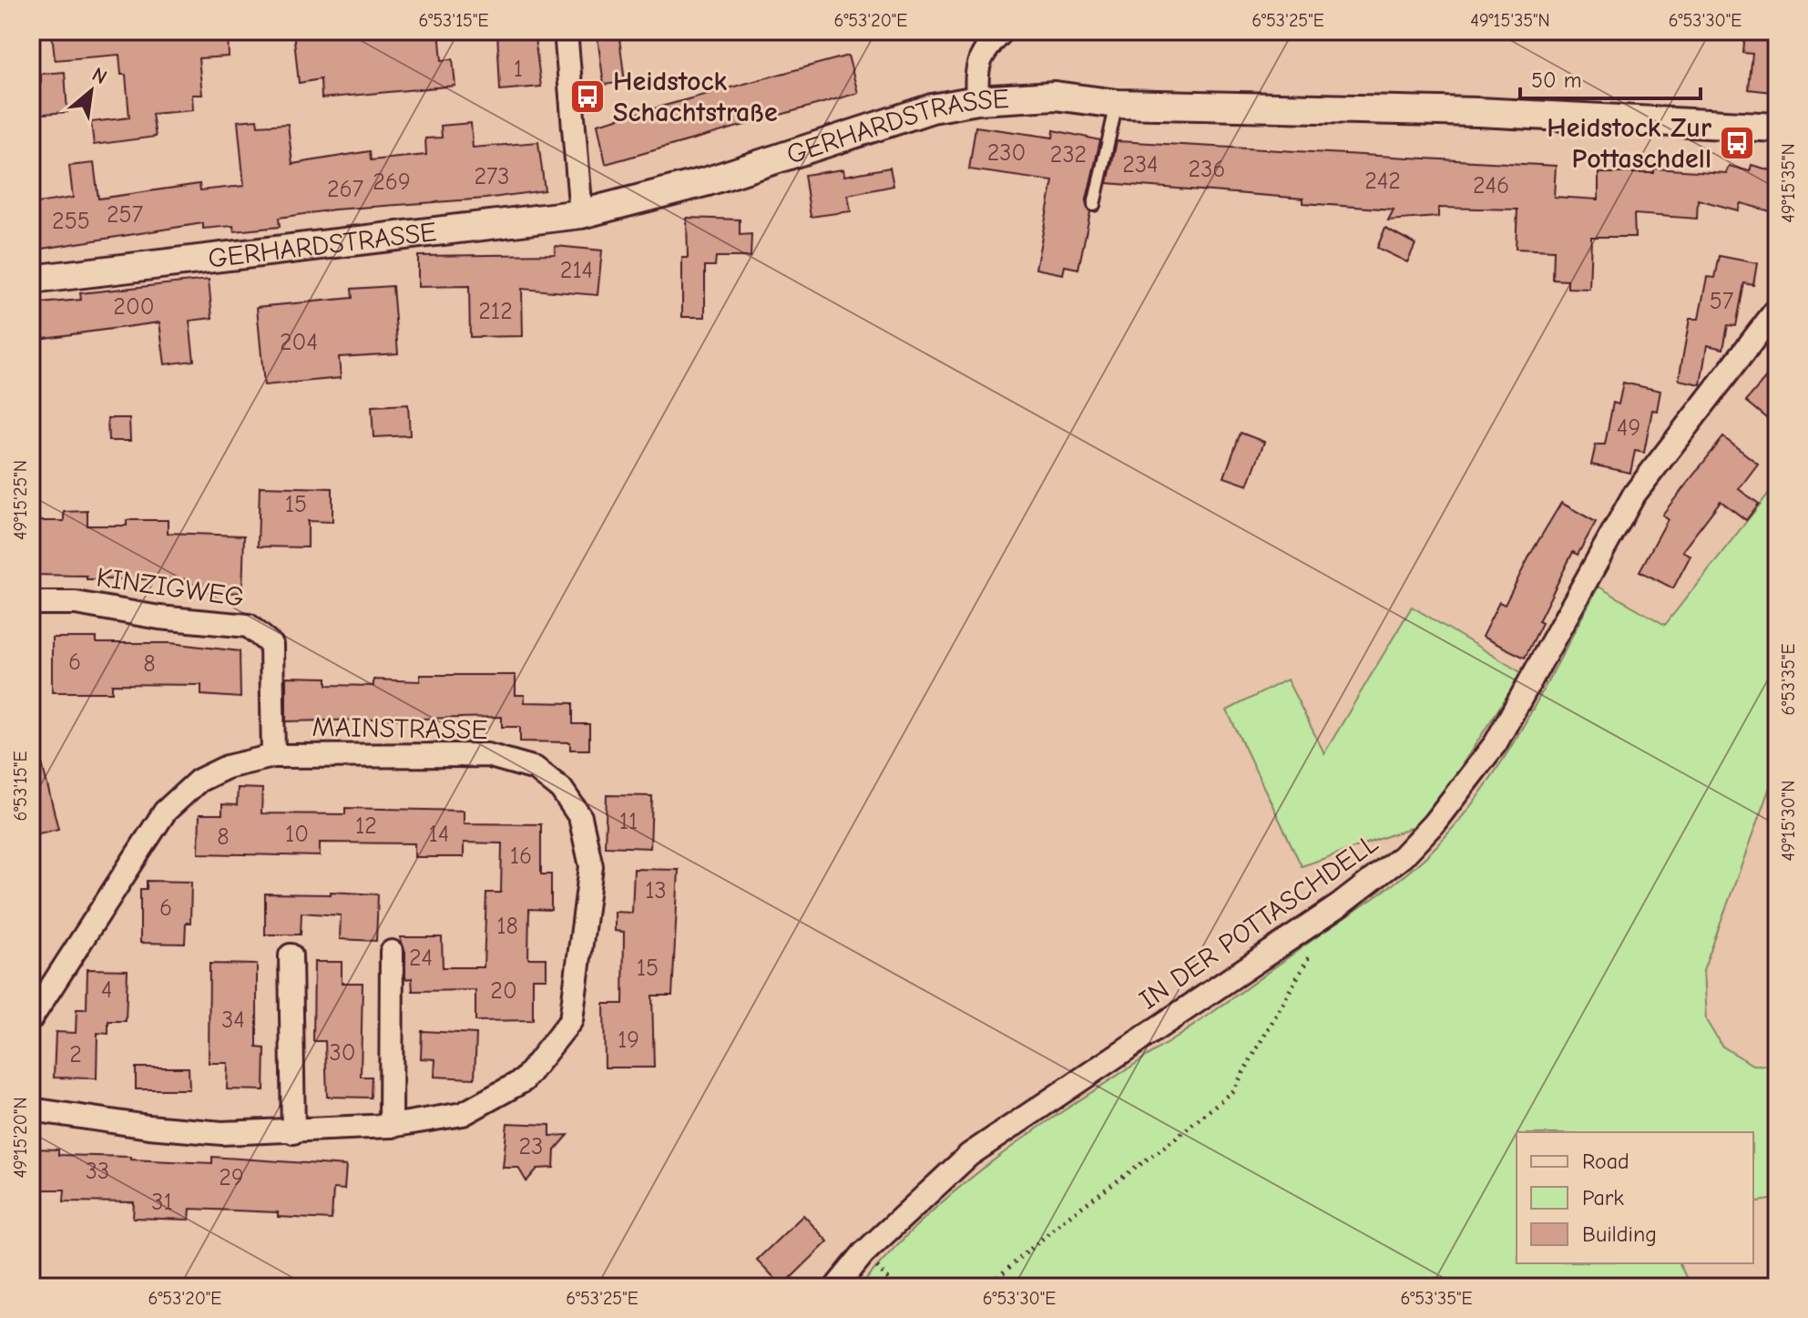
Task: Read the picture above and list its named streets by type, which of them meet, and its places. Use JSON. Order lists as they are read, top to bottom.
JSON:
{
  "streets": {
    "street": [
      "GERHARDSTRASSE",
      "KINZIGWEG",
      "MAINSTRASSE",
      "IN DER POTTASCHDELL"
    ]
  },
  "crossings": [
    ["KINZIGWEG", "MAINSTRASSE"]
  ],
  "places": {
    "bus stop": ["Heidstock Schachtstraße", "Heidstock Zur Pottaschdell"]
  },
  "house_numbers": [
    "1",
    "230",
    "232",
    "234",
    "236",
    "273",
    "242",
    "269",
    "246",
    "267",
    "257",
    "255",
    "214",
    "57",
    "200",
    "212",
    "204",
    "49",
    "15",
    "6",
    "8",
    "11",
    "12",
    "10",
    "14",
    "8",
    "16",
    "13",
    "6",
    "18",
    "24",
    "15",
    "4",
    "20",
    "34",
    "19",
    "30",
    "2",
    "23",
    "33",
    "29",
    "31"
  ],
  "legend": ["Road", "Park", "Building"],
  "scale_bar": "50 m",
  "north": "top right",
  "coordinates": [
    "6°53'15\"E",
    "6°53'20\"E",
    "6°53'25\"E",
    "49°15'35\"N",
    "6°53'30\"E",
    "49°15'25\"N",
    "6°53'35\"E",
    "49°15'30\"N",
    "49°15'20\"N"
  ]
}
